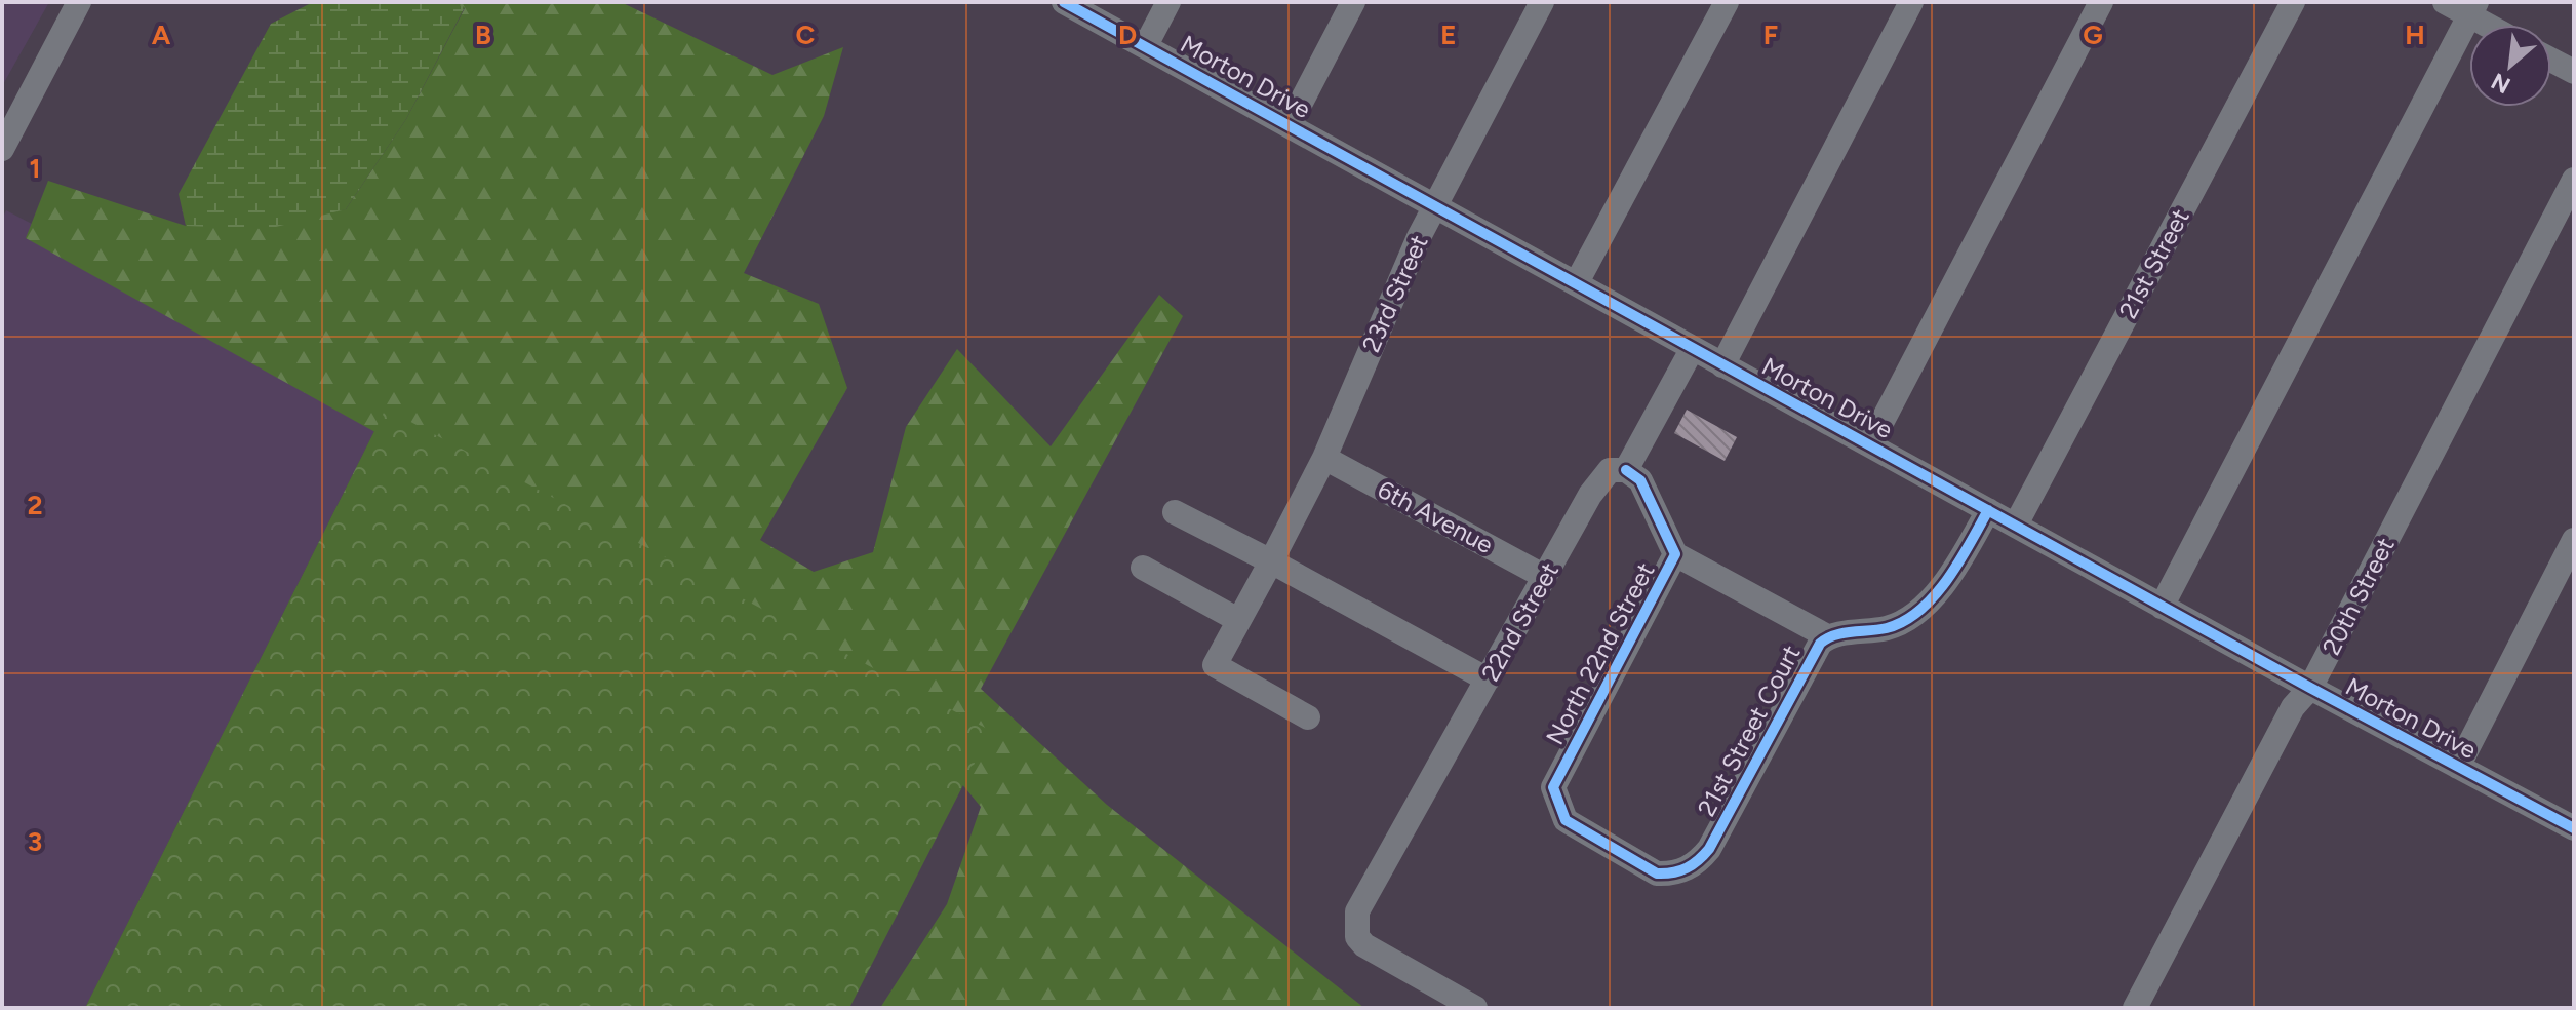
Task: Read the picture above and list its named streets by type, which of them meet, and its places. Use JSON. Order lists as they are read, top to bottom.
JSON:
{
  "streets": {
    "street": [
      "Morton Drive",
      "21st Street",
      "23rd Street",
      "6th Avenue",
      "20th Street",
      "22nd Street",
      "North 22nd Street",
      "21st Street Court"
    ]
  },
  "crossings": [
    ["Morton Drive", "21st Street"],
    ["Morton Drive", "23rd Street"],
    ["Morton Drive", "20th Street"],
    ["Morton Drive", "21st Street Court"],
    ["23rd Street", "6th Avenue"],
    ["6th Avenue", "22nd Street"],
    ["22nd Street", "North 22nd Street"],
    ["North 22nd Street", "21st Street Court"]
  ],
  "north": "bottom left",
  "grid": {
    "columns": [
      "A",
      "B",
      "C",
      "D",
      "E",
      "F",
      "G",
      "H"
    ],
    "rows": ["1", "2", "3"]
  }
}
